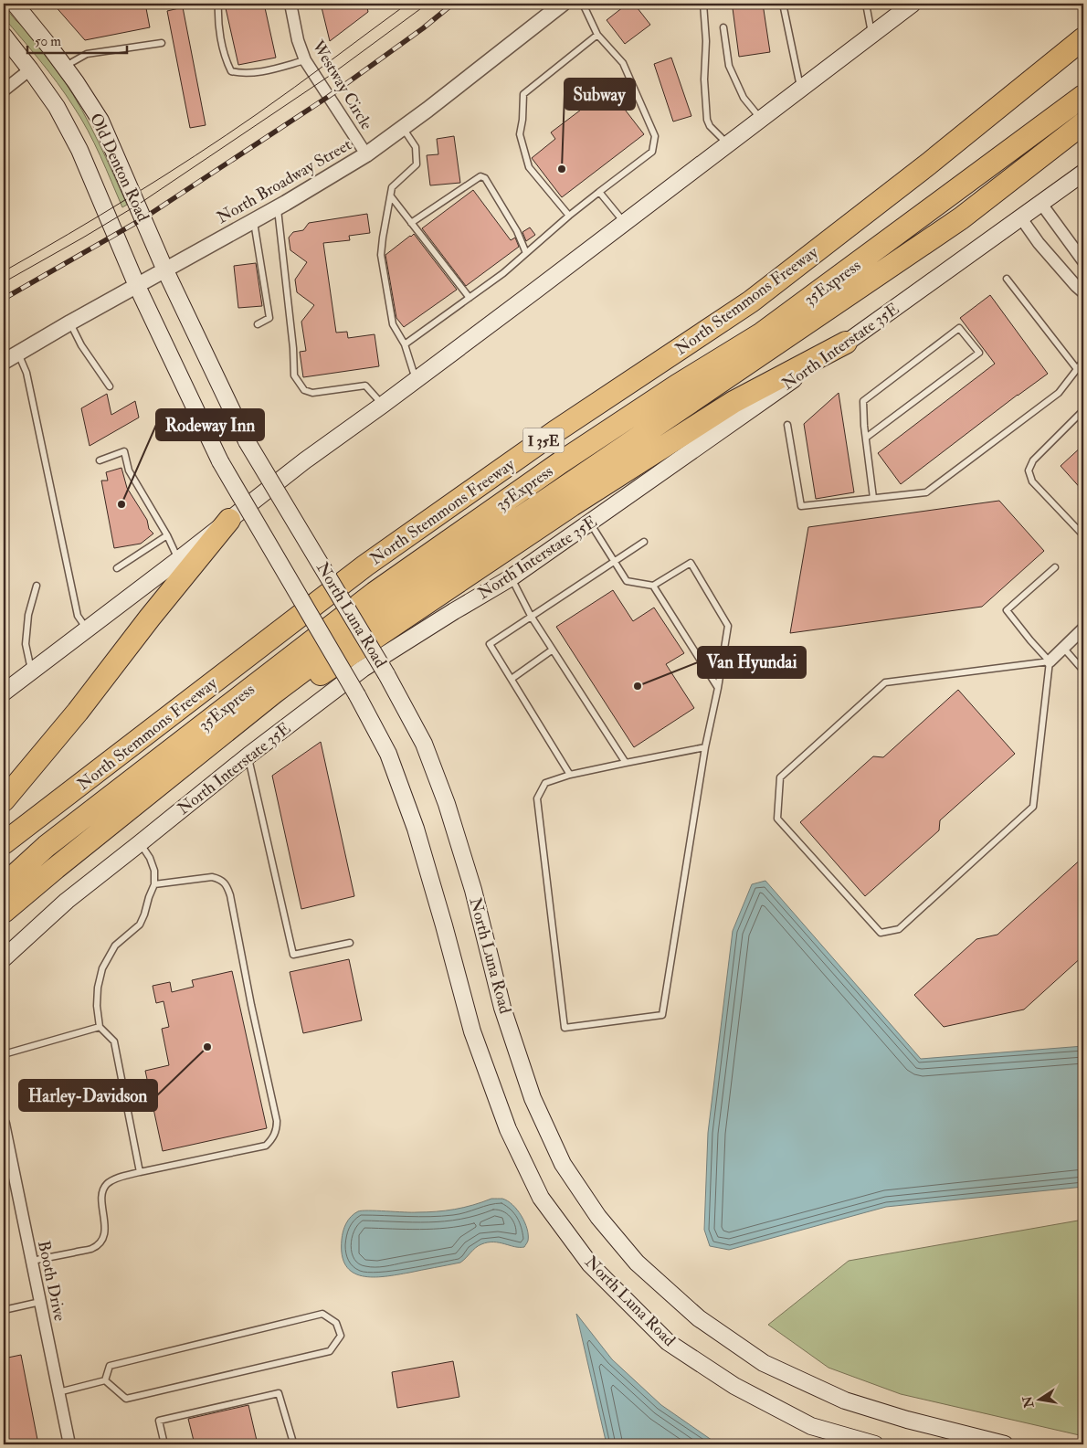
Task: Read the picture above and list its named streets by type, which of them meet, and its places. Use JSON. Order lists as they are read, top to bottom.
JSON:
{
  "streets": {
    "highway": ["35Express", "North Stemmons Freeway", "I 35E"],
    "main road": ["Old Denton Road", "North Interstate 35E", "North Luna Road"],
    "street": ["Westway Circle", "North Broadway Street", "Booth Drive"]
  },
  "crossings": [
    ["Westway Circle", "North Broadway Street"],
    ["Old Denton Road", "North Broadway Street"],
    ["Old Denton Road", "North Luna Road"],
    ["North Broadway Street", "North Luna Road"]
  ],
  "places": [
    "Subway",
    "Rodeway Inn",
    "Van Hyundai",
    "Harley-Davidson"
  ],
  "scale_bar": "50 m",
  "north": "left"
}
